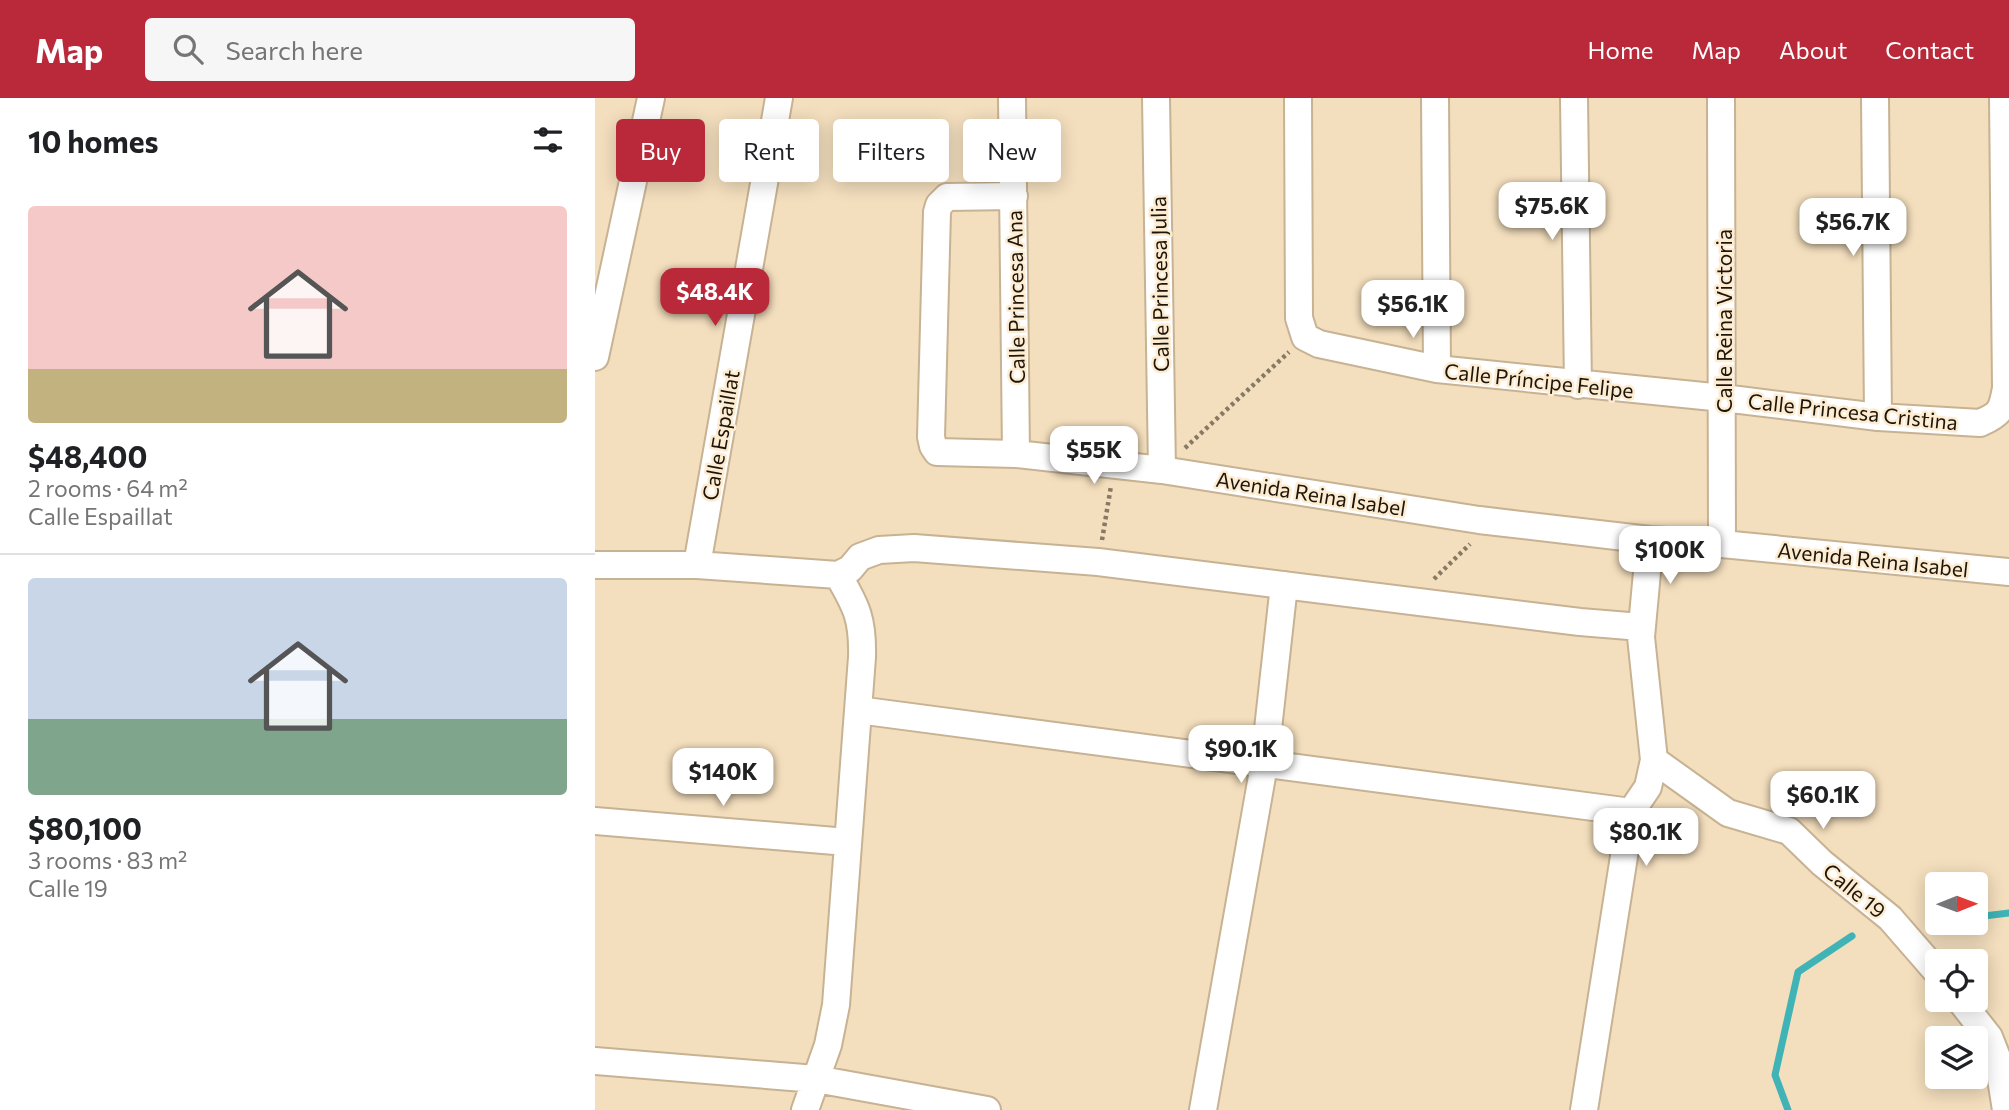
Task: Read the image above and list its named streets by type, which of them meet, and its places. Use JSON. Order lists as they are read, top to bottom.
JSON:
{
  "streets": {
    "street": [
      "Calle Princesa Julia",
      "Calle Princesa Ana",
      "Calle Reina Victoria",
      "Calle Príncipe Felipe",
      "Calle Princesa Cristina",
      "Calle Espaillat",
      "Avenida Reina Isabel",
      "Calle 19"
    ]
  },
  "crossings": [
    ["Calle Princesa Julia", "Avenida Reina Isabel"],
    ["Calle Princesa Ana", "Avenida Reina Isabel"],
    ["Calle Reina Victoria", "Calle Príncipe Felipe"],
    ["Calle Reina Victoria", "Calle Princesa Cristina"],
    ["Calle Reina Victoria", "Avenida Reina Isabel"],
    ["Calle Príncipe Felipe", "Calle Princesa Cristina"]
  ],
  "north": "right",
  "page": {
    "header": "Map",
    "search": "Search here",
    "nav": [
      "Home",
      "Map",
      "About",
      "Contact"
    ],
    "heading": "10 homes",
    "chip": [
      "Buy",
      "Rent",
      "Filters",
      "New"
    ],
    "list": [
      {
        "name": "$48,400",
        "note": "2 rooms · 64 m² · Calle Espaillat"
      },
      {
        "name": "$80,100",
        "note": "3 rooms · 83 m² · Calle 19"
      }
    ],
    "price": [
      "$75.6K",
      "$56.7K",
      "$48.4K",
      "$56.1K",
      "$55K",
      "$100K",
      "$90.1K",
      "$140K",
      "$60.1K",
      "$80.1K"
    ]
  }
}
